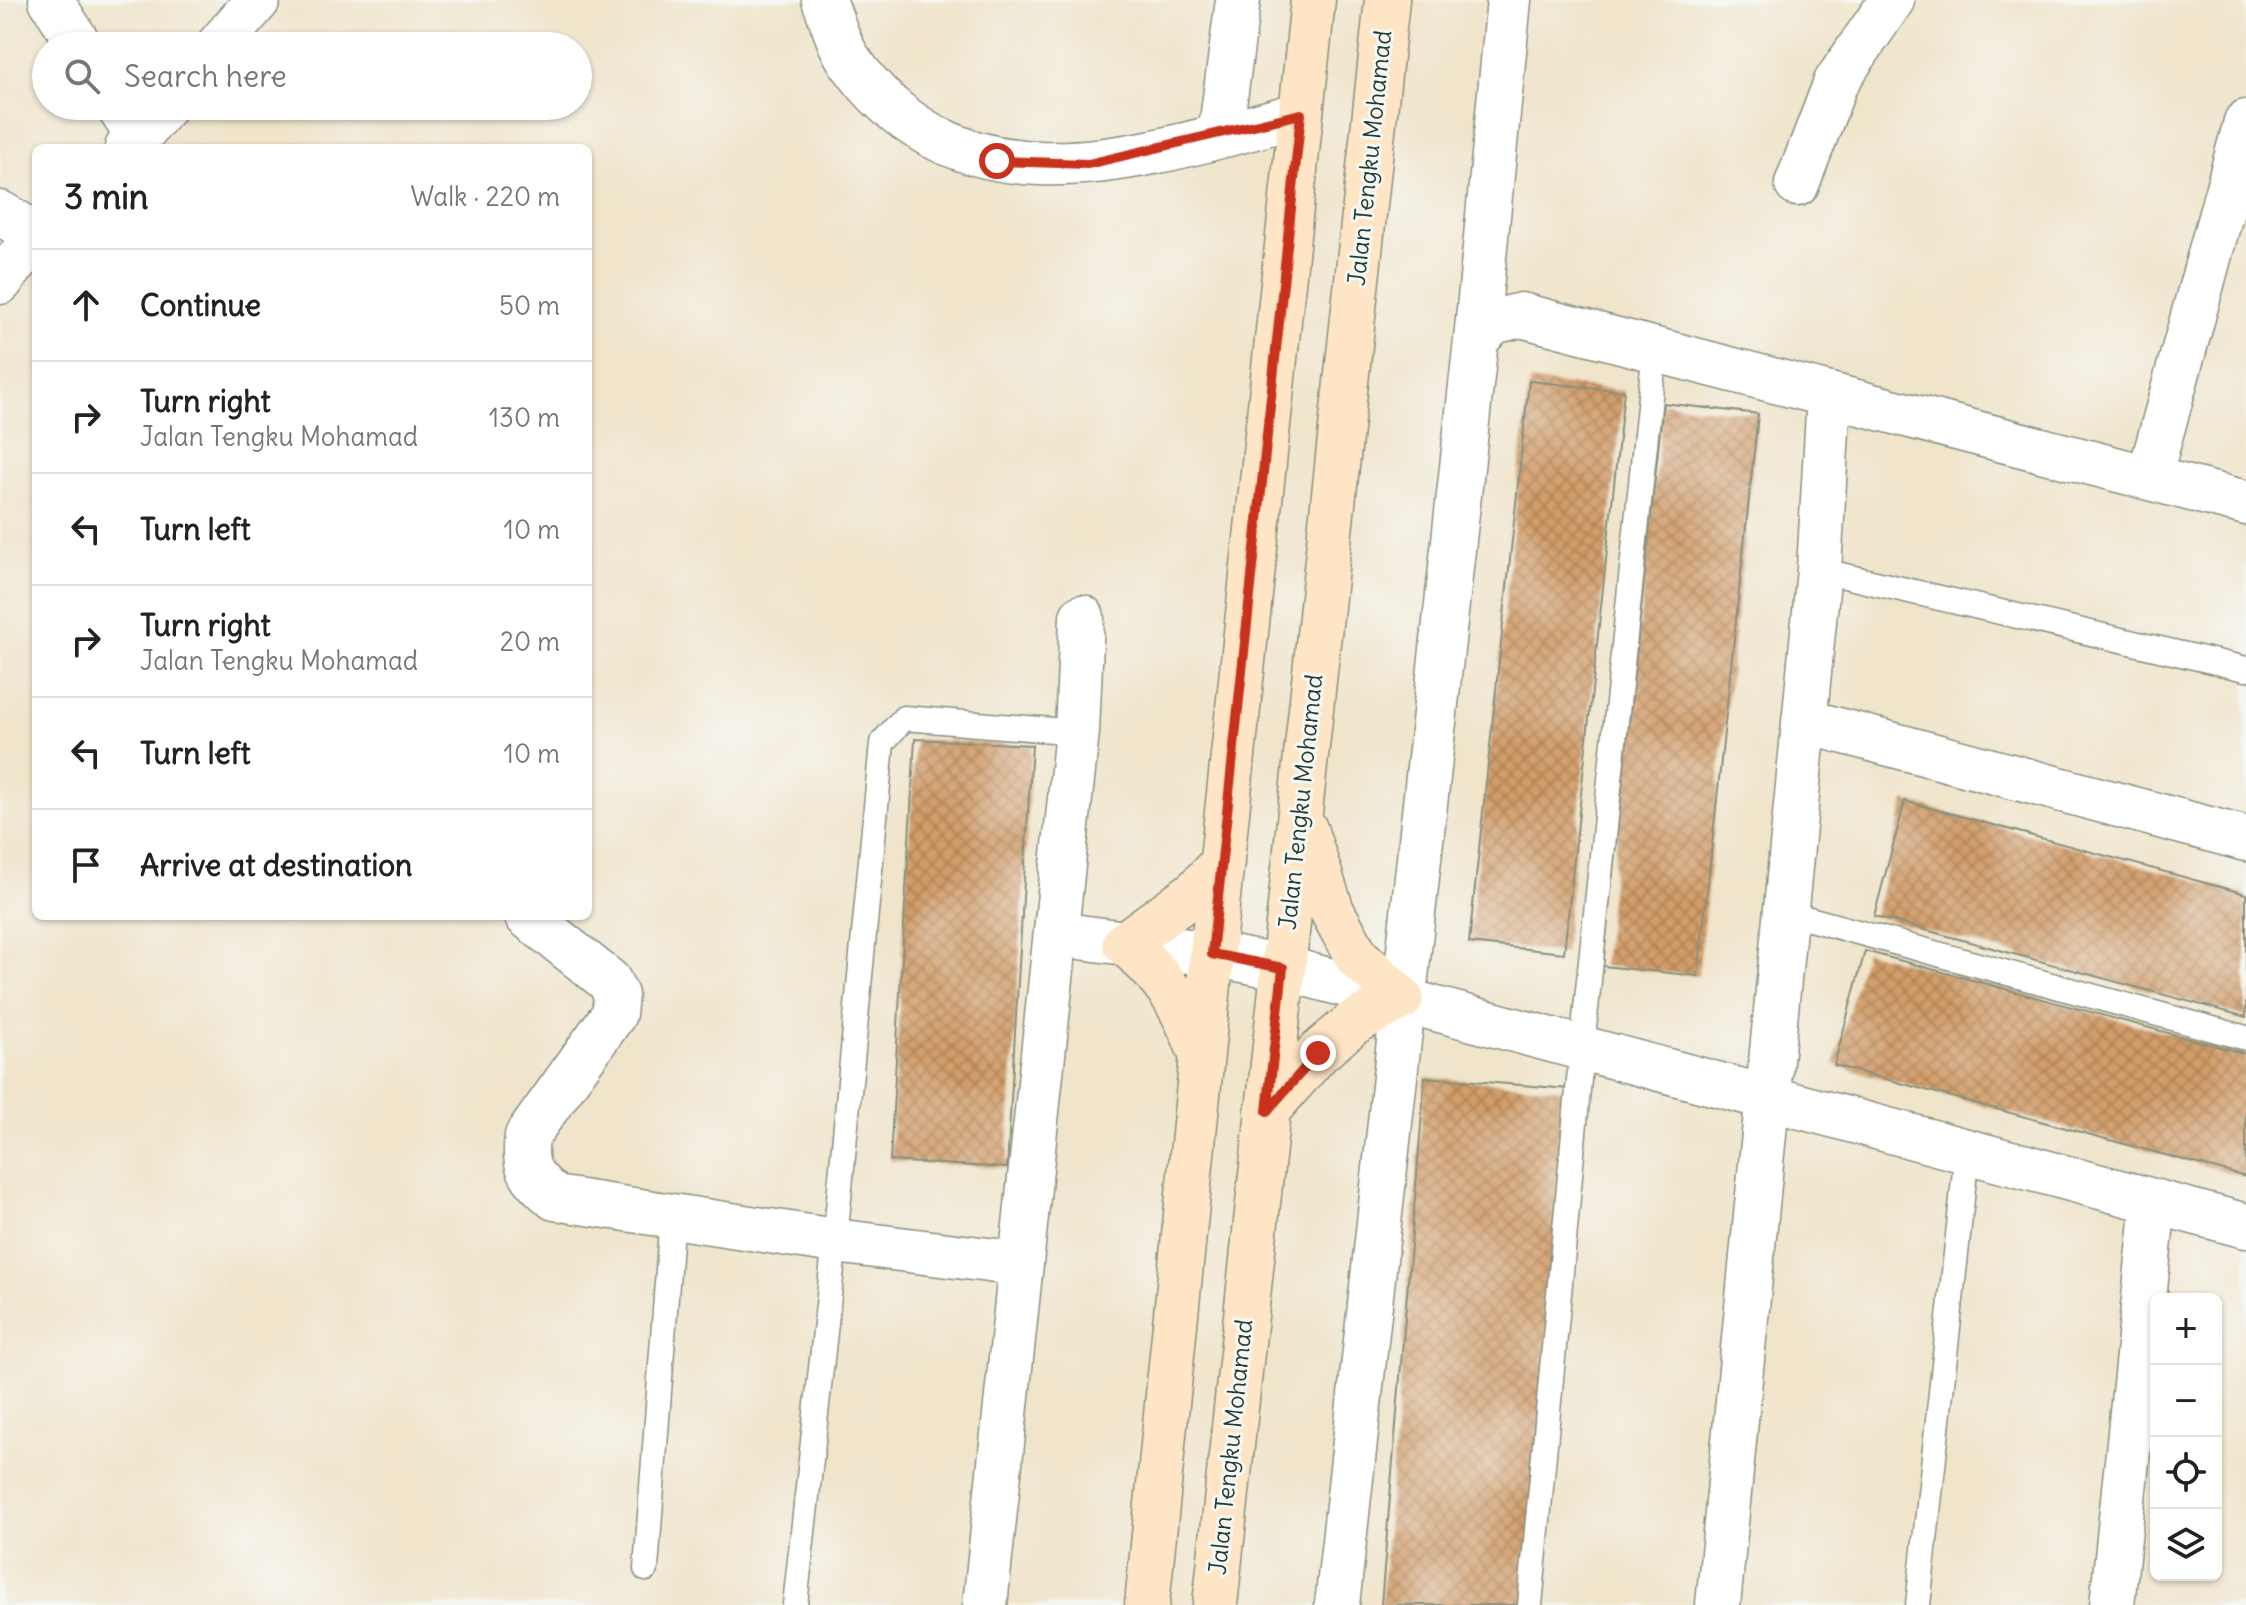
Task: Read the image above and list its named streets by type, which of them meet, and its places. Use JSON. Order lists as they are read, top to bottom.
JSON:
{
  "streets": {
    "main road": ["Jalan Tengku Mohamad"]
  },
  "page": {
    "search": "Search here",
    "heading": ["3 min", "Walk · 220 m"],
    "list": [
      ["Continue", "50 m"],
      ["Turn right", "Jalan Tengku Mohamad", "130 m"],
      ["Turn left", "10 m"],
      ["Turn right", "Jalan Tengku Mohamad", "20 m"],
      ["Turn left", "10 m"],
      "Arrive at destination"
    ],
    "map_buttons": ["+", "−"]
  }
}
